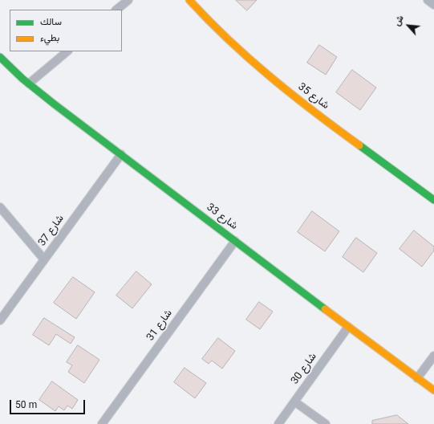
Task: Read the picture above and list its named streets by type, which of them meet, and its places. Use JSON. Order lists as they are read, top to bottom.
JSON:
{
  "streets": {
    "street": [
      "شارع 35",
      "شارع 33",
      "شارع 37",
      "شارع 31",
      "شارع 30"
    ]
  },
  "crossings": [
    ["شارع 33", "شارع 37"],
    ["شارع 33", "شارع 31"],
    ["شارع 33", "شارع 30"]
  ],
  "legend": ["سالك", "بطيء"],
  "scale_bar": "50 m",
  "north": "top left"
}
